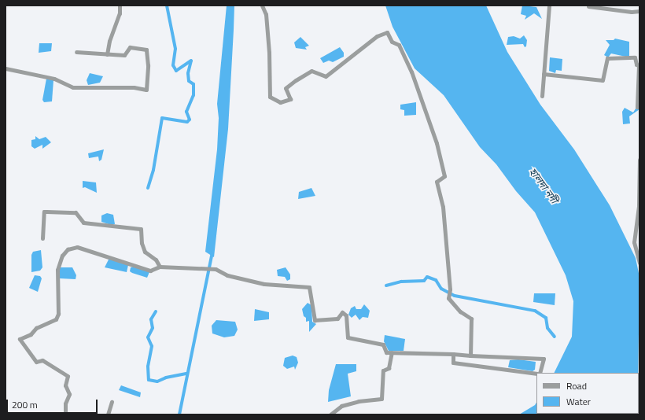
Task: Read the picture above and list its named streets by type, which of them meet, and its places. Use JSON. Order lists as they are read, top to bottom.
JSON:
{
  "water": ["হালদা নদী"],
  "legend": ["Road", "Water"],
  "scale_bar": "200 m"
}
